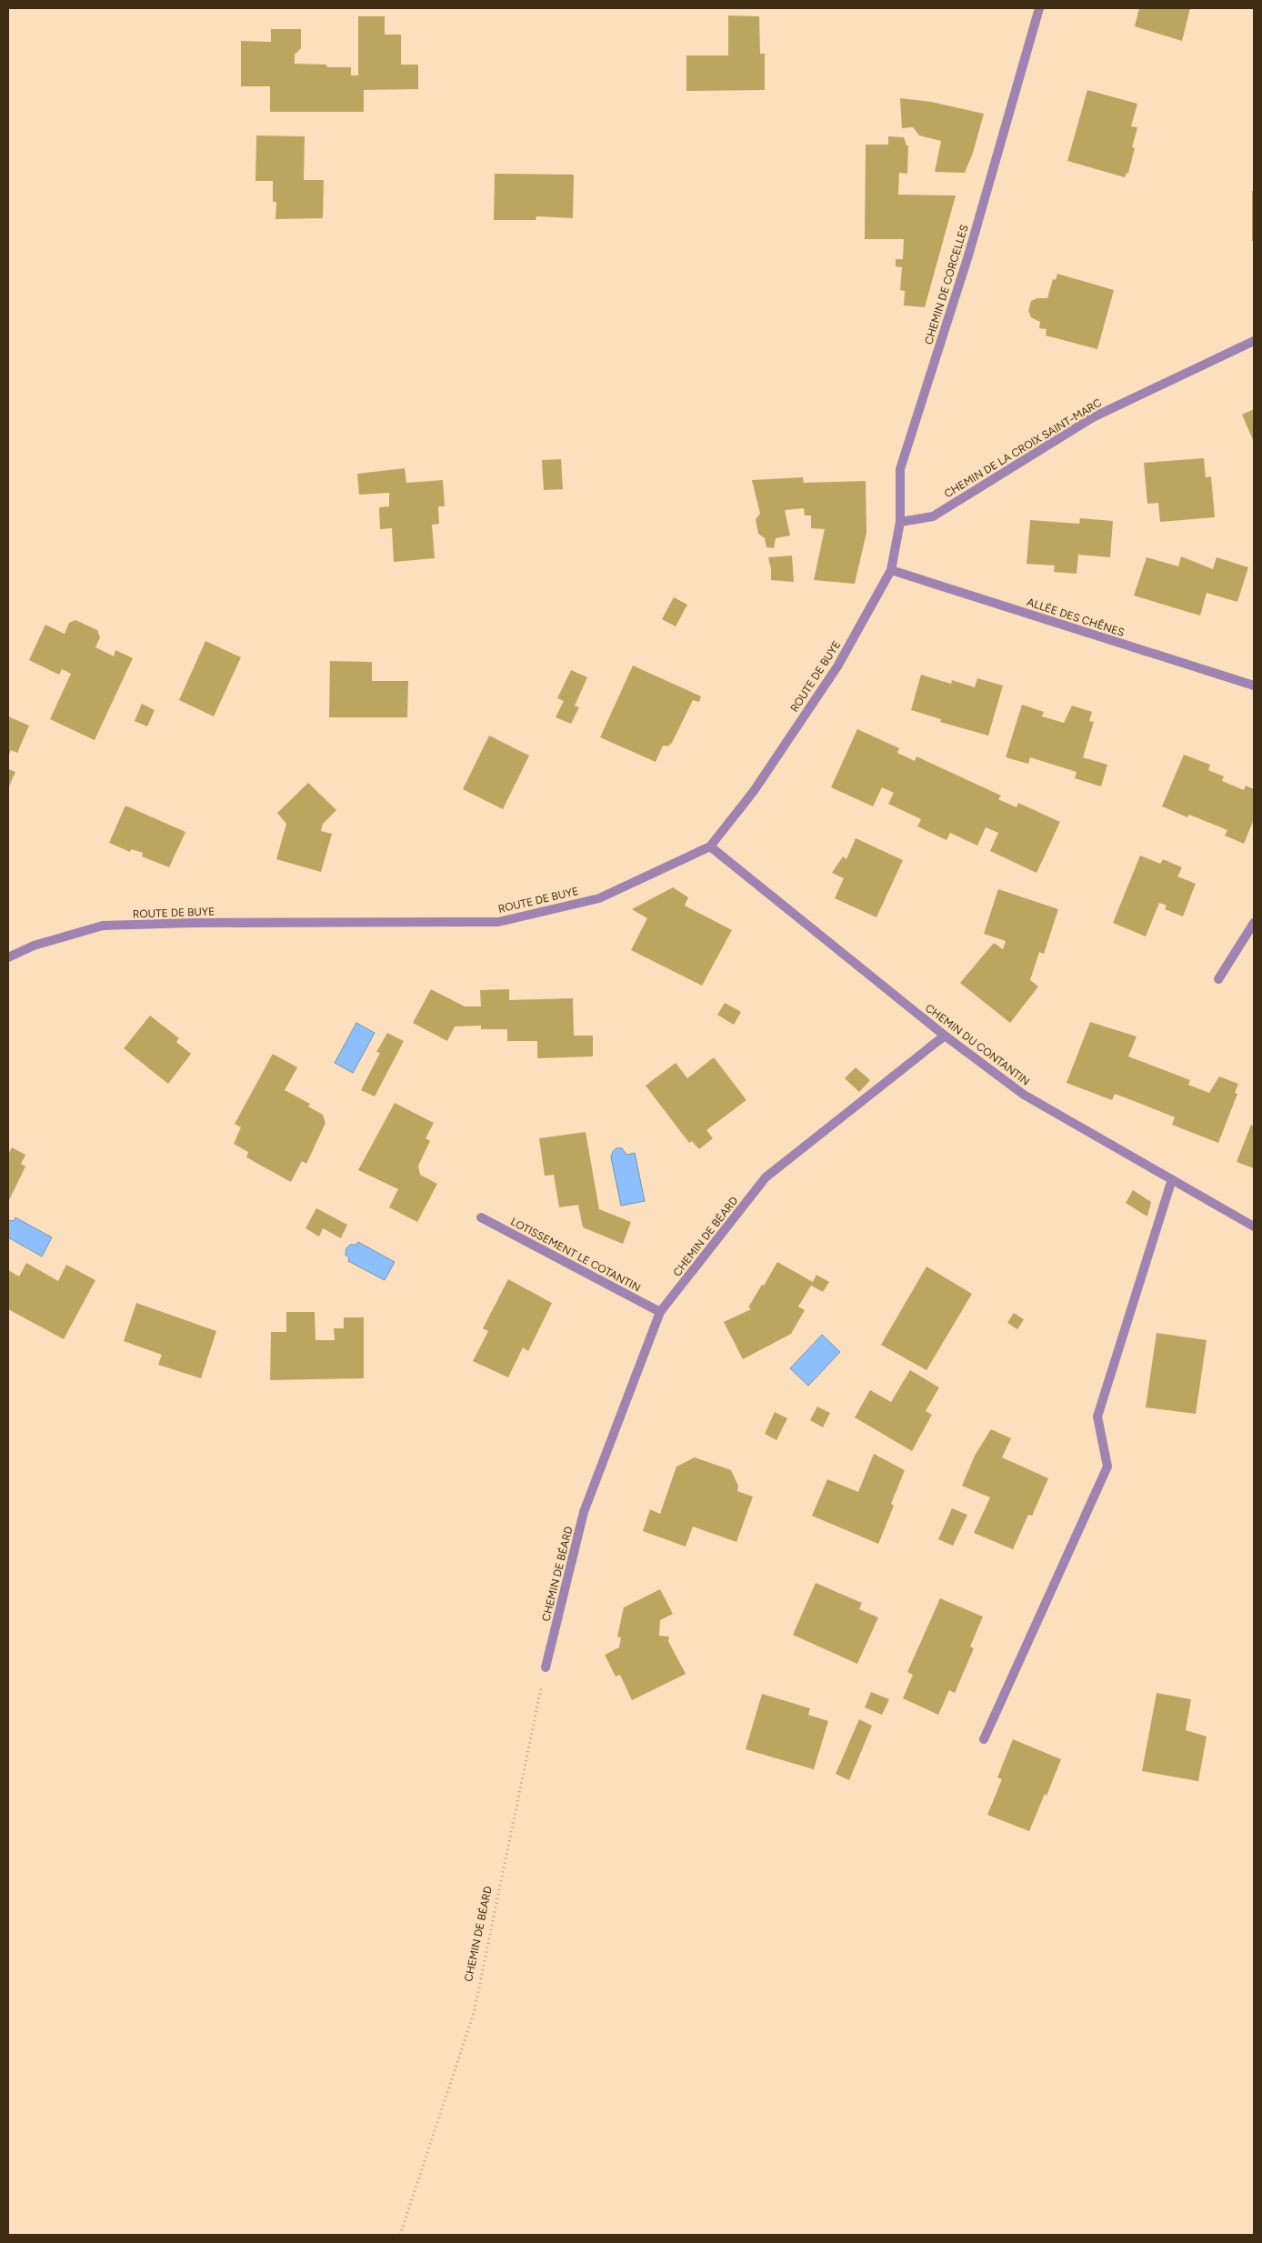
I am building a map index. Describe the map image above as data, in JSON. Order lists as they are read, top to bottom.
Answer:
{
  "streets": {
    "street": [
      "CHEMIN DE CORCELLES",
      "CHEMIN DE LA CROIX SAINT-MARC",
      "ALLÉE DES CHÊNES",
      "ROUTE DE BUYE",
      "CHEMIN DU CONTANTIN",
      "CHEMIN DE BÉARD",
      "LOTISSEMENT LE COTANTIN"
    ]
  },
  "crossings": [
    ["CHEMIN DE CORCELLES", "CHEMIN DE LA CROIX SAINT-MARC"],
    ["CHEMIN DE CORCELLES", "ALLÉE DES CHÊNES"],
    ["CHEMIN DE CORCELLES", "ROUTE DE BUYE"],
    ["ALLÉE DES CHÊNES", "ROUTE DE BUYE"],
    ["ROUTE DE BUYE", "CHEMIN DU CONTANTIN"],
    ["CHEMIN DU CONTANTIN", "CHEMIN DE BÉARD"],
    ["CHEMIN DE BÉARD", "LOTISSEMENT LE COTANTIN"]
  ]
}
